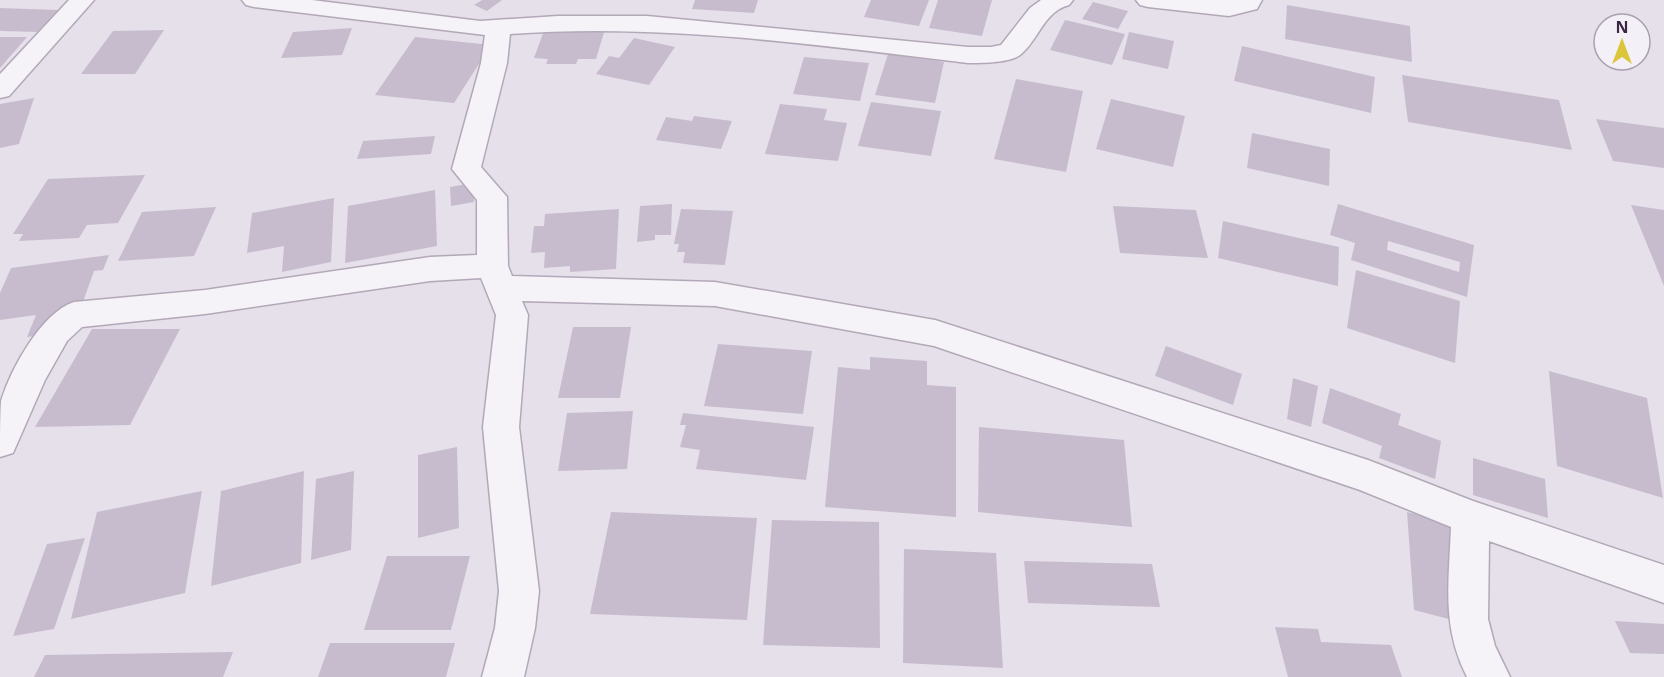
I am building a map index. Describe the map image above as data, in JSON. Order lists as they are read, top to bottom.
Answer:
{
  "north": "top"
}
